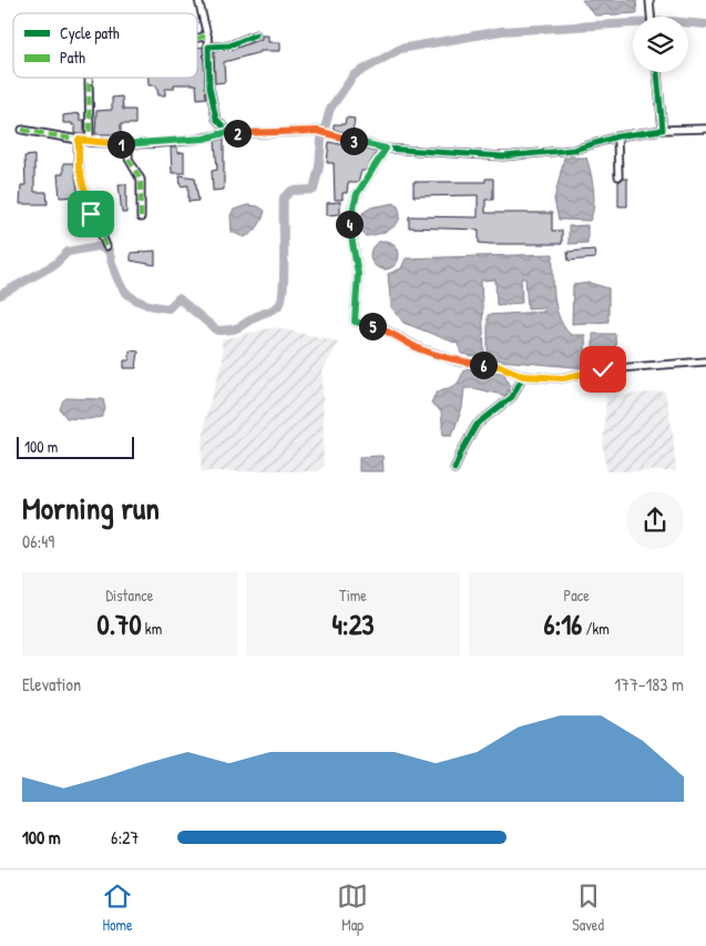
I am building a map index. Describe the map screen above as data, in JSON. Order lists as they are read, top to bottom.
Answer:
{
  "legend": ["Cycle path", "Path"],
  "scale_bar": "100 m",
  "page": {
    "pins": [
      "2",
      "3",
      "1",
      "4",
      "5",
      "6"
    ],
    "scale": "100 m",
    "heading": ["Morning run", "06:49"],
    "stats": [
      ["Distance", "0.70 km"],
      ["Time", "4:23"],
      ["Pace", "6:16 /km"]
    ],
    "chart": ["Elevation", "177–183 m"],
    "list": [
      {
        "name": "100 m",
        "note": "6:27"
      }
    ],
    "tabs": ["Home", "Map", "Saved"]
  }
}
